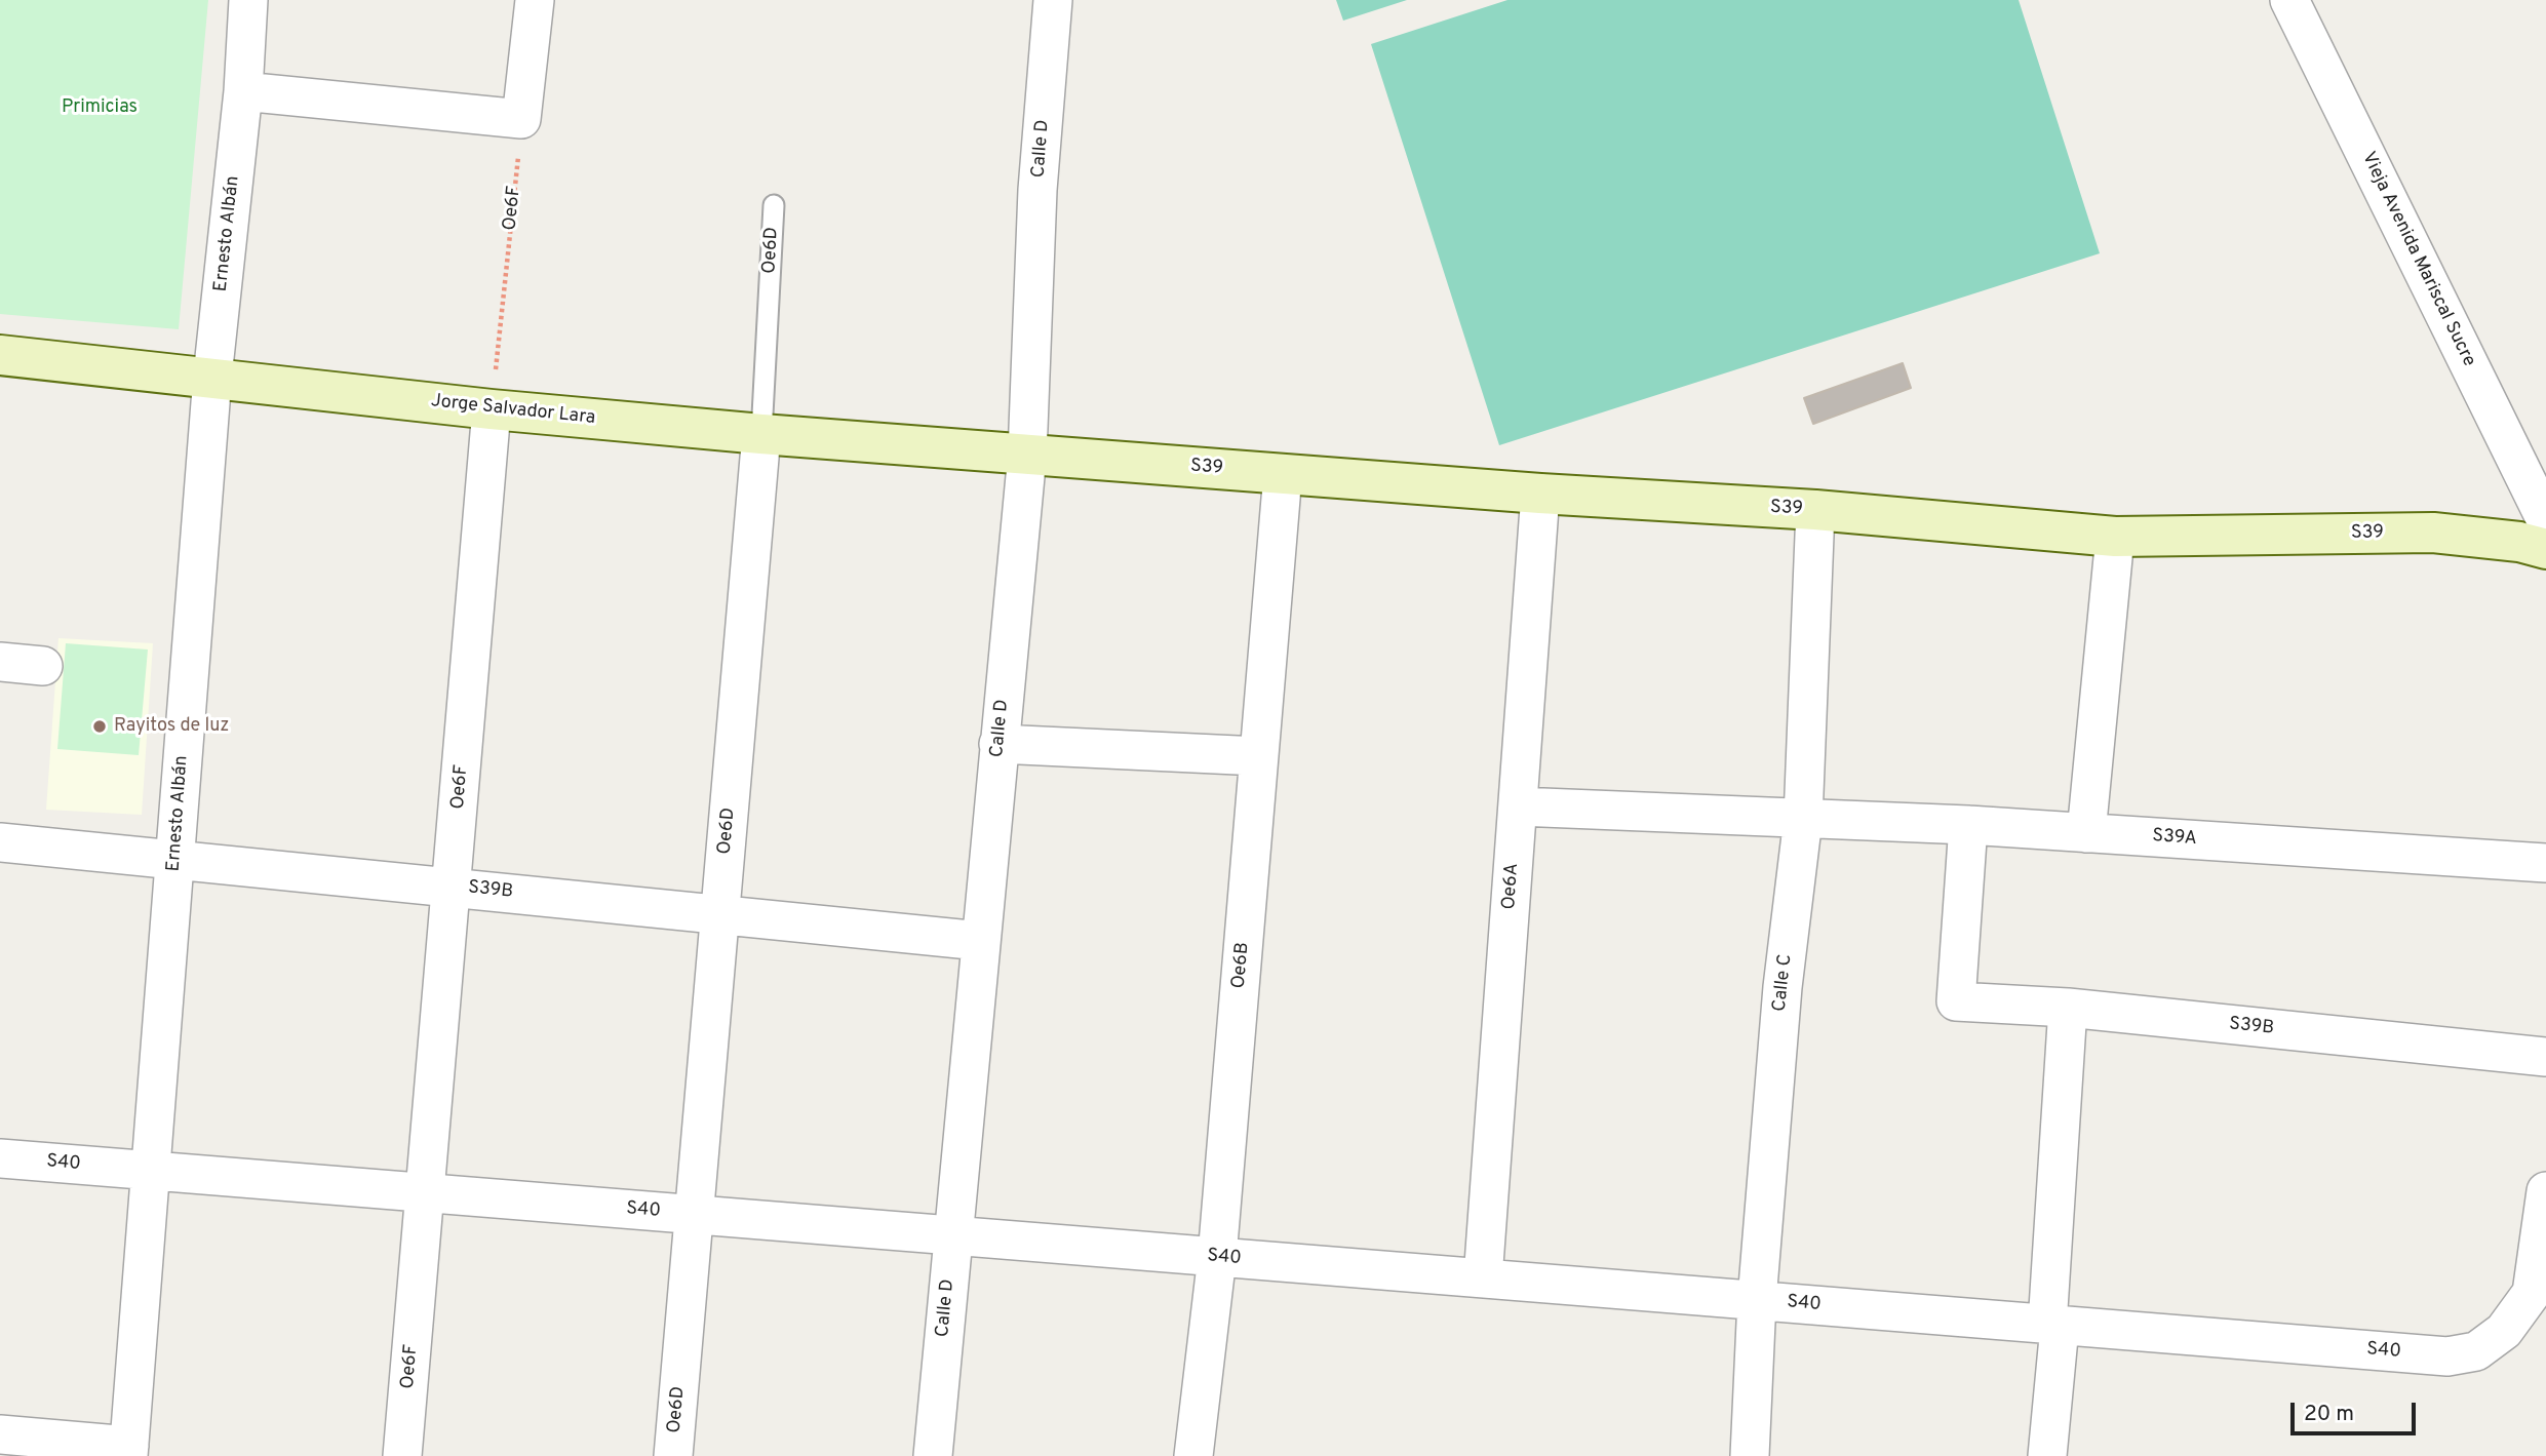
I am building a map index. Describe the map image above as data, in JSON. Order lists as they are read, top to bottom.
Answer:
{
  "streets": {
    "street": [
      "Calle D",
      "Oe6F",
      "Ernesto Albán",
      "Oe6D",
      "Vieja Avenida Mariscal Sucre",
      "Jorge Salvador Lara",
      "S39",
      "S39A",
      "Oe6A",
      "S39B",
      "Oe6B",
      "Calle C",
      "S40"
    ]
  },
  "crossings": [
    ["Calle D", "Jorge Salvador Lara"],
    ["Calle D", "S39"],
    ["Calle D", "S39B"],
    ["Calle D", "S40"],
    ["Oe6F", "Jorge Salvador Lara"],
    ["Oe6F", "S39B"],
    ["Oe6F", "S40"],
    ["Ernesto Albán", "Jorge Salvador Lara"],
    ["Ernesto Albán", "S39B"],
    ["Ernesto Albán", "S40"],
    ["Oe6D", "Jorge Salvador Lara"],
    ["Oe6D", "S39B"],
    ["Oe6D", "S40"],
    ["Jorge Salvador Lara", "S39"],
    ["S39", "Oe6A"],
    ["S39", "Oe6B"],
    ["S39", "Calle C"],
    ["S39A", "Oe6A"],
    ["S39A", "S39B"],
    ["S39A", "Calle C"],
    ["Oe6A", "S40"],
    ["Oe6B", "S40"],
    ["Calle C", "S40"]
  ],
  "parks": ["Primicias"],
  "places": ["Rayitos de luz"],
  "scale_bar": "20 m"
}
